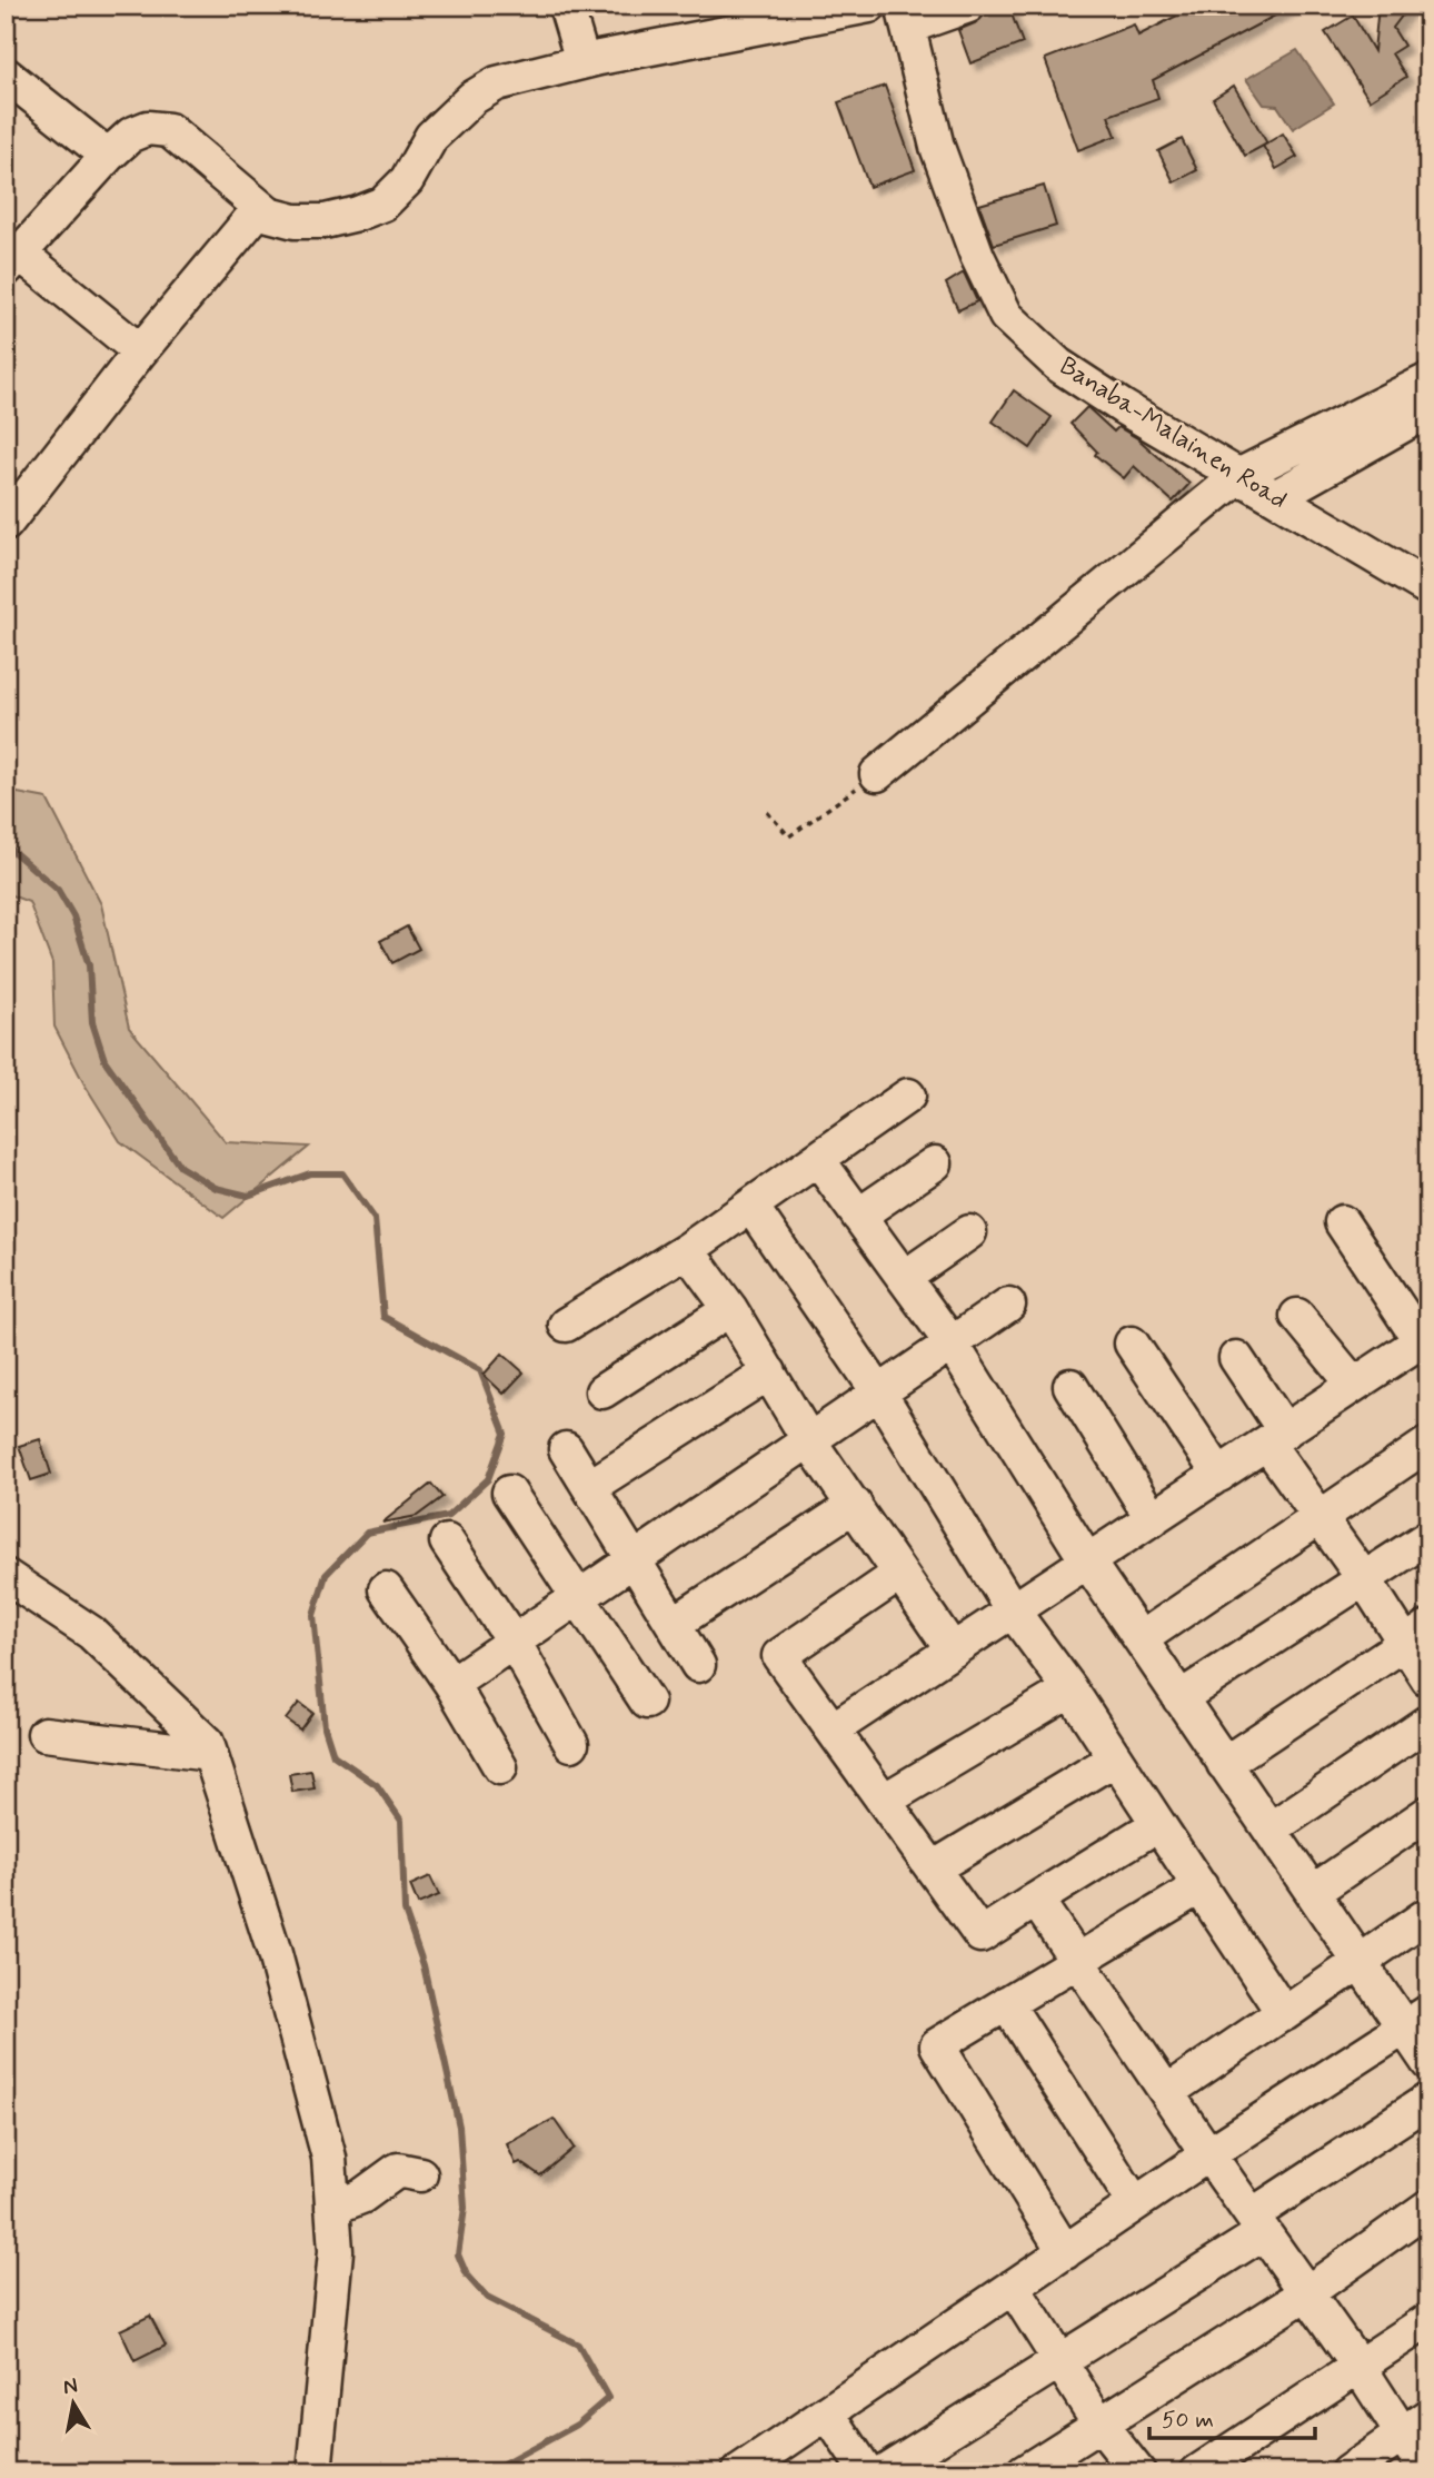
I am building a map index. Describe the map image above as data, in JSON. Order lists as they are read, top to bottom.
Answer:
{
  "streets": {
    "street": ["Banaba-Malainen Road"]
  },
  "scale_bar": "50 m",
  "north": "top"
}
